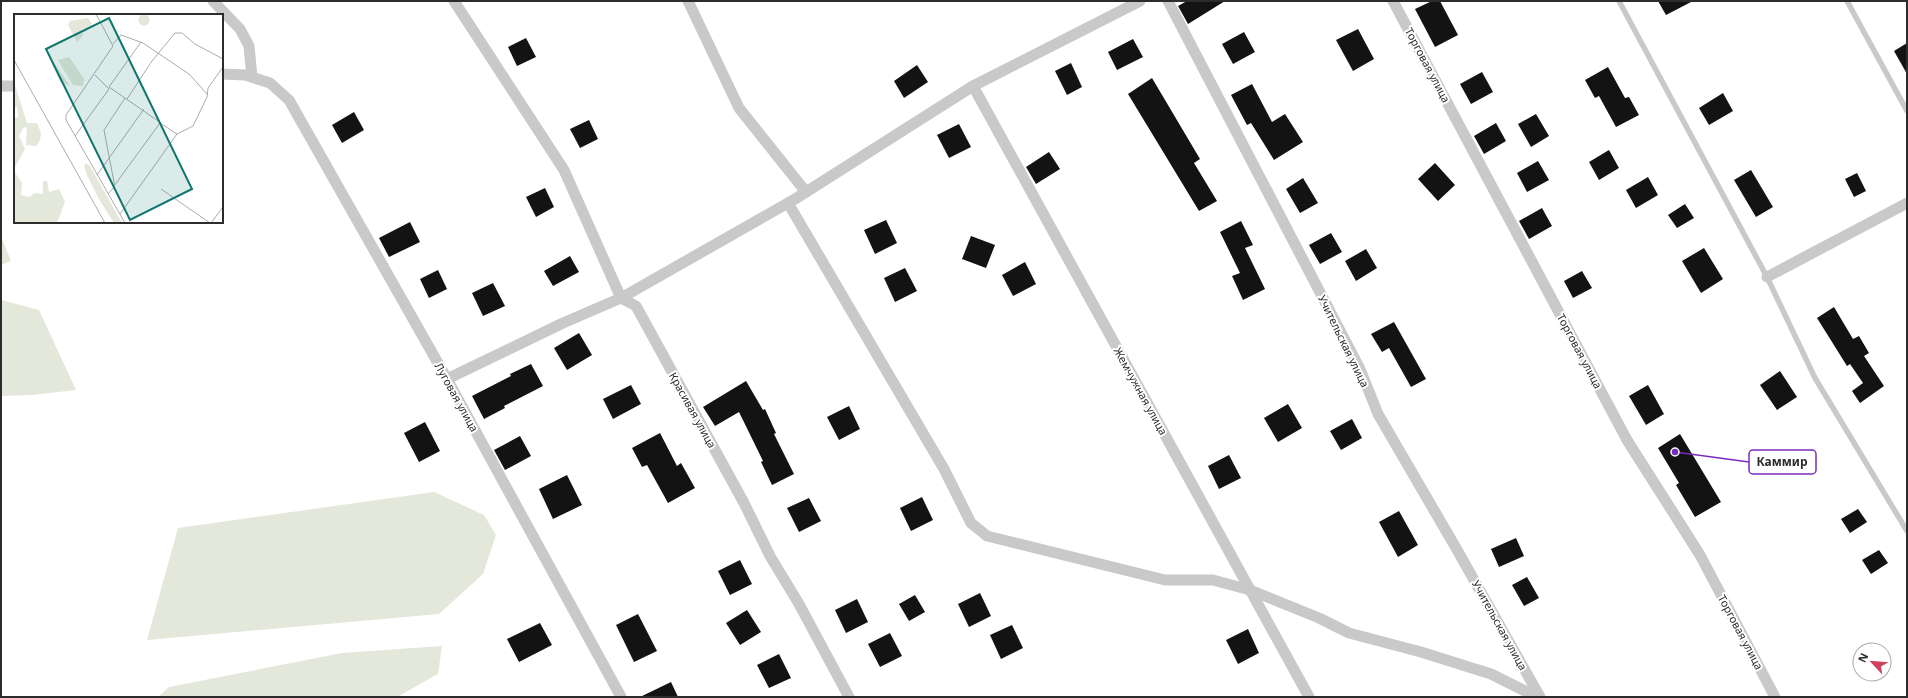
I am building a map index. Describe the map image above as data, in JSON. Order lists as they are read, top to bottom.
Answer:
{
  "streets": {
    "street": [
      "Торговая улица",
      "Учительская улица",
      "Жемчужная улица",
      "Луговая улица",
      "Красивая улица"
    ]
  },
  "places": ["Каммир"],
  "north": "top left"
}
